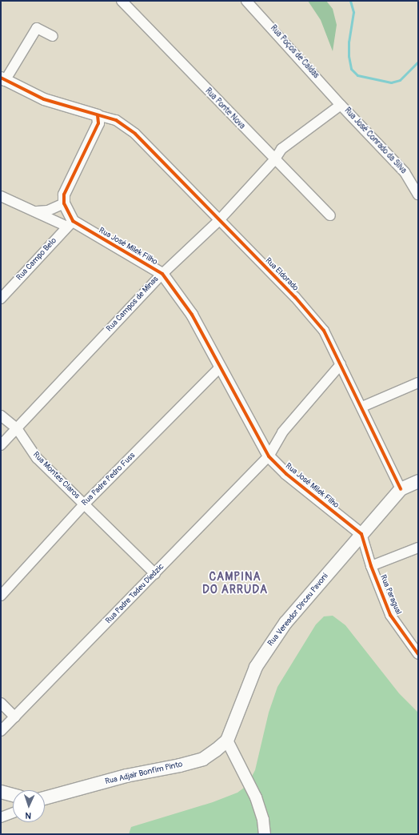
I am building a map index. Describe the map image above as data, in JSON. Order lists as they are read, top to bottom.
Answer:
{
  "streets": {
    "main road": ["Rua Vereador Dirceu Pavoni", "Rua Adjair Bonfim Pinto"],
    "street": [
      "Rua Poços de Caldas",
      "Rua Ponte Nova",
      "Rua José Conrado da Silva",
      "Rua José Milek Filho",
      "Rua Campo Belo",
      "Rua Eldorado",
      "Rua Campos de Minas",
      "Rua Montes Claros",
      "Rua Padre Pedro Fuss",
      "Rua Padre Tadeu Diedzic",
      "Rua Paragual"
    ]
  },
  "crossings": [
    ["Rua Poços de Caldas", "Rua José Conrado da Silva"],
    ["Rua Poços de Caldas", "Rua Campos de Minas"],
    ["Rua Ponte Nova", "Rua Campos de Minas"],
    ["Rua José Conrado da Silva", "Rua Campos de Minas"],
    ["Rua José Milek Filho", "Rua Campo Belo"],
    ["Rua José Milek Filho", "Rua Campos de Minas"],
    ["Rua José Milek Filho", "Rua Padre Pedro Fuss"],
    ["Rua José Milek Filho", "Rua Padre Tadeu Diedzic"],
    ["Rua José Milek Filho", "Rua Paragual"],
    ["Rua José Milek Filho", "Rua Vereador Dirceu Pavoni"],
    ["Rua Eldorado", "Rua Campos de Minas"],
    ["Rua Eldorado", "Rua Padre Tadeu Diedzic"],
    ["Rua Campos de Minas", "Rua Montes Claros"],
    ["Rua Montes Claros", "Rua Padre Pedro Fuss"],
    ["Rua Montes Claros", "Rua Padre Tadeu Diedzic"],
    ["Rua Paragual", "Rua Vereador Dirceu Pavoni"],
    ["Rua Vereador Dirceu Pavoni", "Rua Adjair Bonfim Pinto"]
  ],
  "districts": ["CAMPINA DO ARRUDA"],
  "north": "bottom"
}
